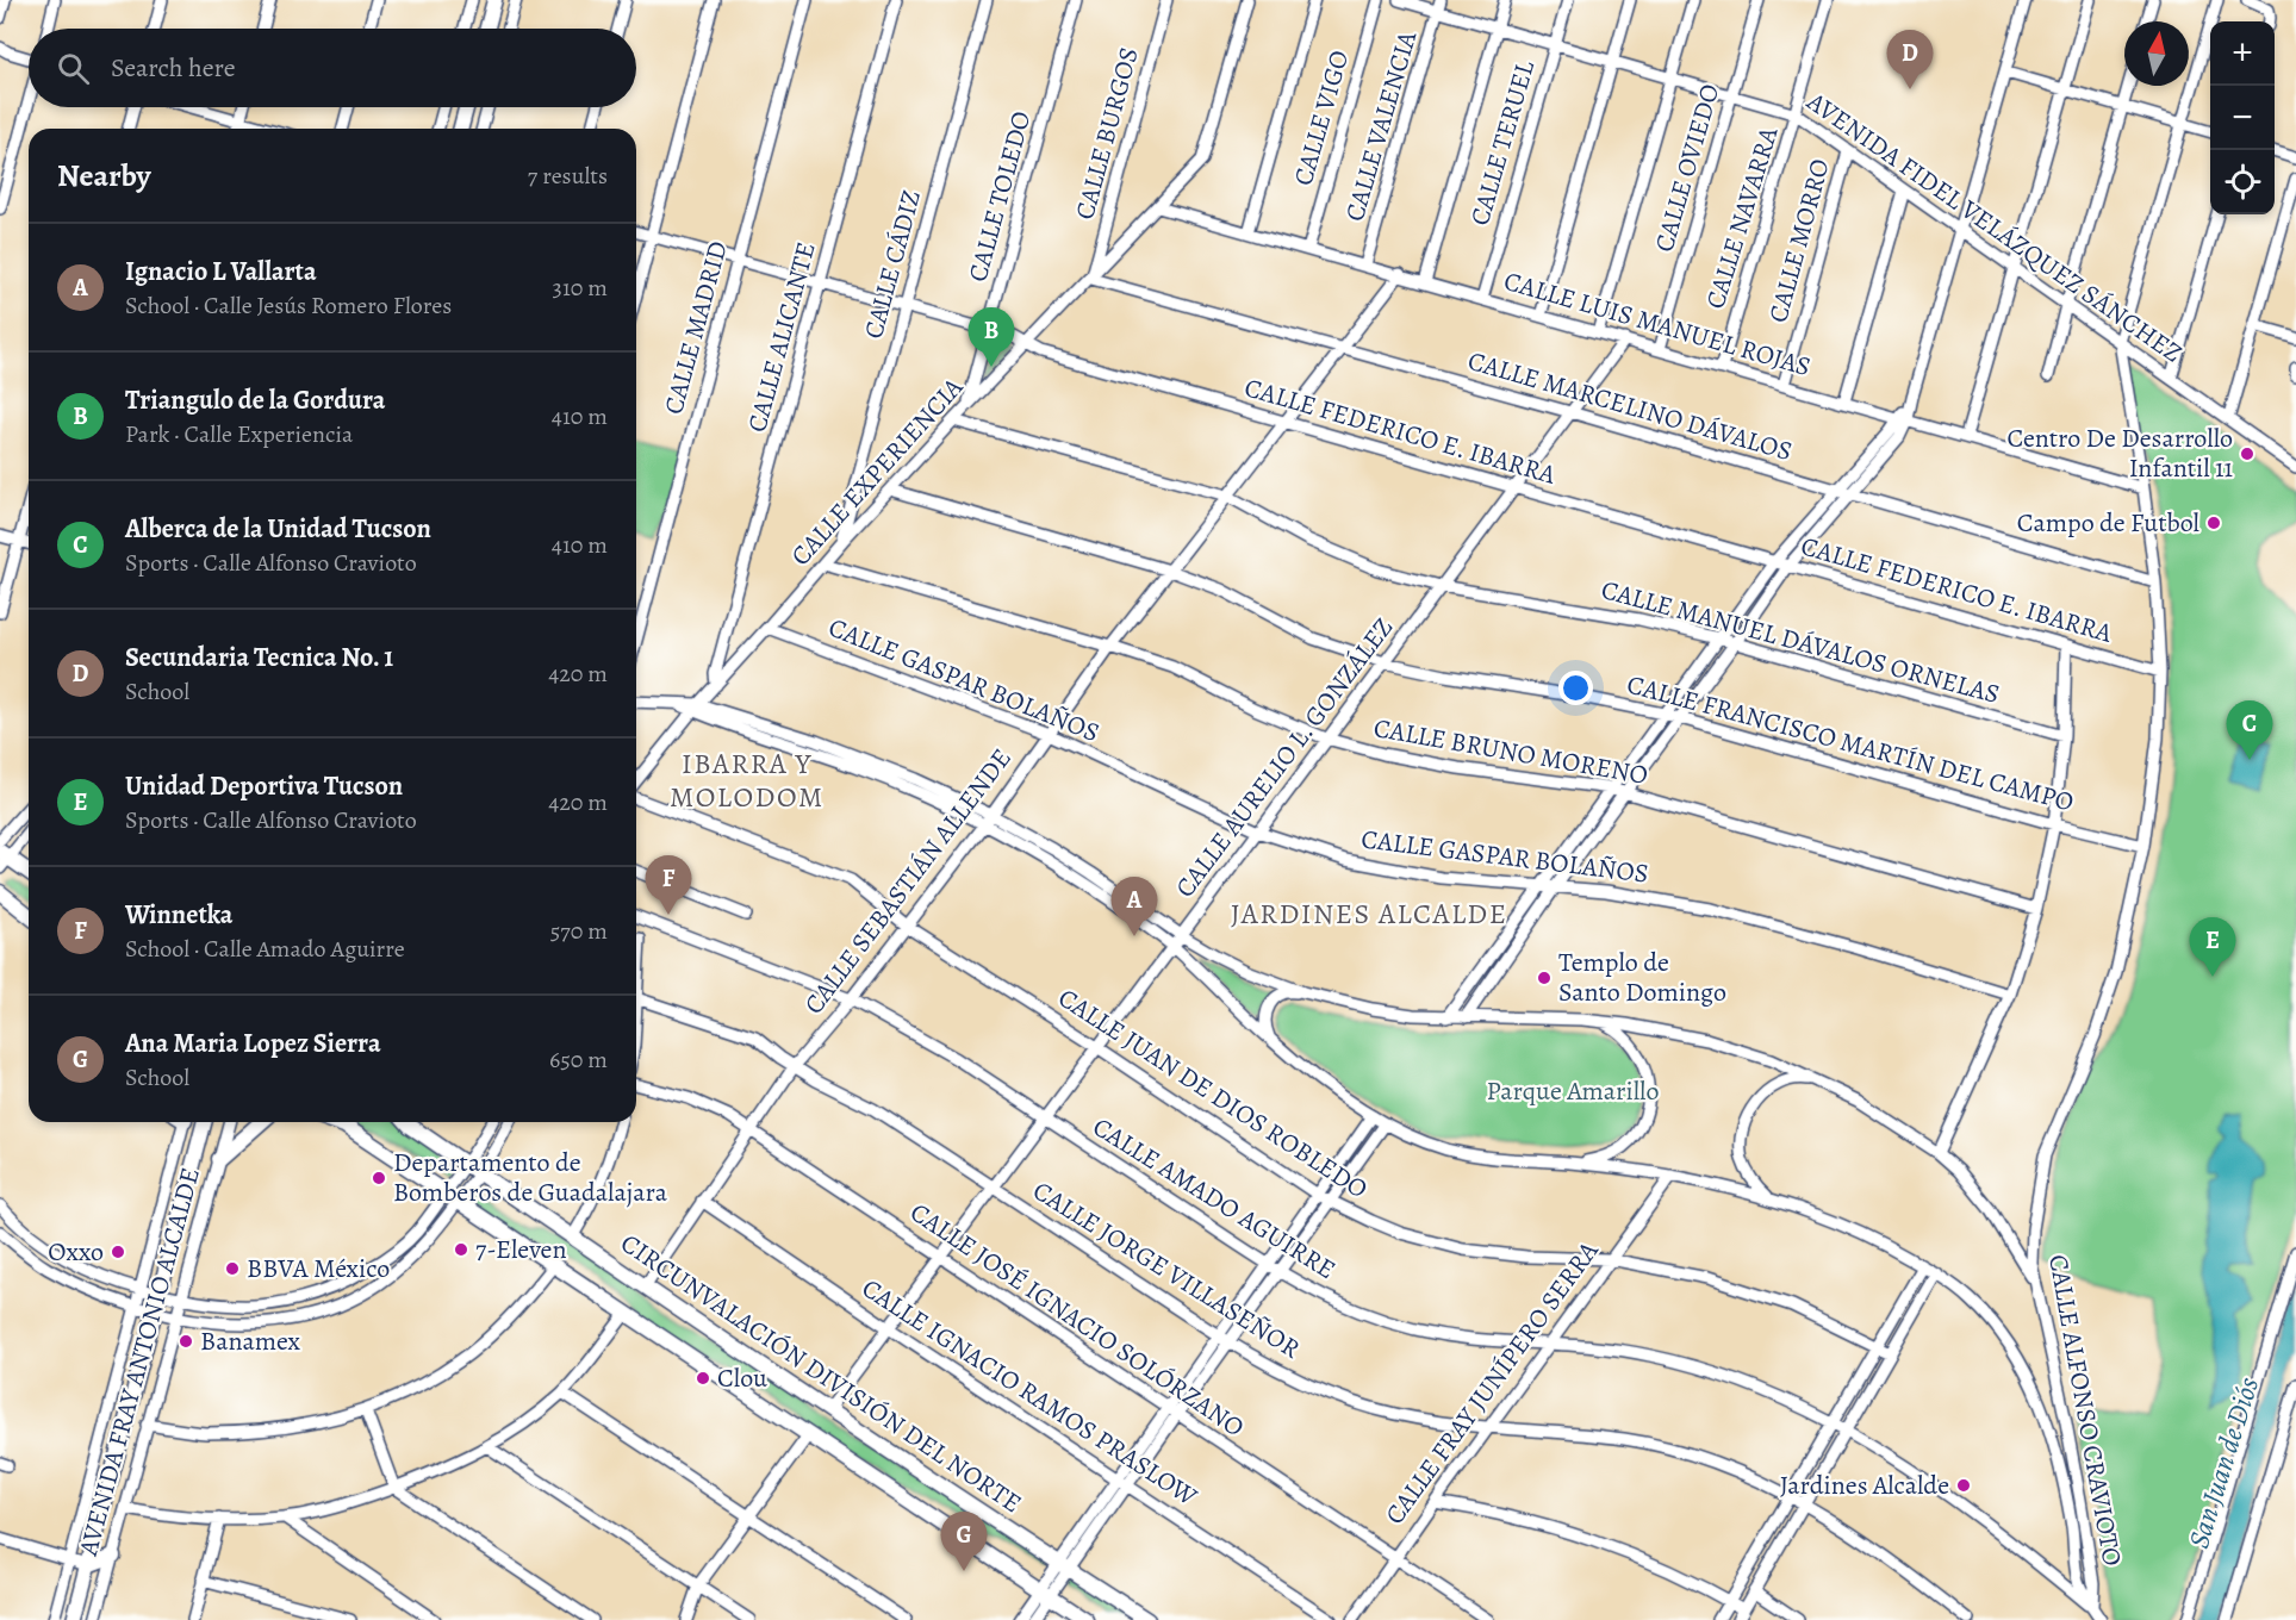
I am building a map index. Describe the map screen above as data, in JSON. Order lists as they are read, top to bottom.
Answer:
{
  "streets": {
    "main road": ["AVENIDA FRAY ANTONIO ALCALDE", "CIRCUNVALACIÓN DIVISIÓN DEL NORTE"],
    "street": [
      "CALLE VIGO",
      "CALLE VALENCIA",
      "CALLE BURGOS",
      "CALLE TERUEL",
      "CALLE OVIEDO",
      "CALLE TOLEDO",
      "CALLE NAVARRA",
      "AVENIDA FIDEL VELÁZQUEZ SÁNCHEZ",
      "CALLE MORRO",
      "CALLE CÁDIZ",
      "CALLE LUIS MANUEL ROJAS",
      "CALLE MADRID",
      "CALLE ALICANTE",
      "CALLE MARCELINO DÁVALOS",
      "CALLE FEDERICO E. IBARRA",
      "CALLE EXPERIENCIA",
      "CALLE MANUEL DÁVALOS ORNELAS",
      "CALLE GASPAR BOLAÑOS",
      "CALLE FRANCISCO MARTÍN DEL CAMPO",
      "CALLE BRUNO MORENO",
      "CALLE AURELIO L. GONZÁLEZ",
      "CALLE SEBASTIÁN ALLENDE",
      "CALLE JUAN DE DIOS ROBLEDO",
      "CALLE AMADO AGUIRRE",
      "CALLE JORGE VILLASEÑOR",
      "CALLE JOSÉ IGNACIO SOLÓRZANO",
      "CALLE FRAY JUNÍPERO SERRA",
      "CALLE IGNACIO RAMOS PRASLOW",
      "CALLE ALFONSO CRAVIOTO"
    ]
  },
  "crossings": [
    ["CALLE VIGO", "CALLE LUIS MANUEL ROJAS"],
    ["CALLE VALENCIA", "AVENIDA FIDEL VELÁZQUEZ SÁNCHEZ"],
    ["CALLE VALENCIA", "CALLE LUIS MANUEL ROJAS"],
    ["CALLE BURGOS", "CALLE MARCELINO DÁVALOS"],
    ["CALLE BURGOS", "CALLE EXPERIENCIA"],
    ["CALLE TERUEL", "AVENIDA FIDEL VELÁZQUEZ SÁNCHEZ"],
    ["CALLE TERUEL", "CALLE LUIS MANUEL ROJAS"],
    ["CALLE OVIEDO", "AVENIDA FIDEL VELÁZQUEZ SÁNCHEZ"],
    ["CALLE OVIEDO", "CALLE LUIS MANUEL ROJAS"],
    ["CALLE TOLEDO", "CALLE FEDERICO E. IBARRA"],
    ["CALLE TOLEDO", "CALLE EXPERIENCIA"],
    ["CALLE NAVARRA", "AVENIDA FIDEL VELÁZQUEZ SÁNCHEZ"],
    ["CALLE NAVARRA", "CALLE LUIS MANUEL ROJAS"],
    ["AVENIDA FIDEL VELÁZQUEZ SÁNCHEZ", "CALLE MORRO"],
    ["AVENIDA FIDEL VELÁZQUEZ SÁNCHEZ", "CALLE ALFONSO CRAVIOTO"],
    ["CALLE MORRO", "CALLE LUIS MANUEL ROJAS"],
    ["CALLE CÁDIZ", "CALLE FEDERICO E. IBARRA"],
    ["CALLE CÁDIZ", "CALLE EXPERIENCIA"],
    ["CALLE LUIS MANUEL ROJAS", "CALLE EXPERIENCIA"],
    ["CALLE LUIS MANUEL ROJAS", "CALLE AURELIO L. GONZÁLEZ"],
    ["CALLE LUIS MANUEL ROJAS", "CALLE SEBASTIÁN ALLENDE"],
    ["CALLE LUIS MANUEL ROJAS", "CALLE ALFONSO CRAVIOTO"],
    ["CALLE MADRID", "CALLE FEDERICO E. IBARRA"],
    ["CALLE ALICANTE", "CALLE FEDERICO E. IBARRA"],
    ["CALLE ALICANTE", "CALLE EXPERIENCIA"],
    ["CALLE MARCELINO DÁVALOS", "CALLE EXPERIENCIA"],
    ["CALLE MARCELINO DÁVALOS", "CALLE AURELIO L. GONZÁLEZ"],
    ["CALLE MARCELINO DÁVALOS", "CALLE SEBASTIÁN ALLENDE"],
    ["CALLE MARCELINO DÁVALOS", "CALLE ALFONSO CRAVIOTO"],
    ["CALLE FEDERICO E. IBARRA", "CALLE EXPERIENCIA"],
    ["CALLE FEDERICO E. IBARRA", "CALLE AURELIO L. GONZÁLEZ"],
    ["CALLE FEDERICO E. IBARRA", "CALLE SEBASTIÁN ALLENDE"],
    ["CALLE FEDERICO E. IBARRA", "CALLE ALFONSO CRAVIOTO"],
    ["CALLE EXPERIENCIA", "CALLE MANUEL DÁVALOS ORNELAS"],
    ["CALLE EXPERIENCIA", "CALLE GASPAR BOLAÑOS"],
    ["CALLE EXPERIENCIA", "CALLE FRANCISCO MARTÍN DEL CAMPO"],
    ["CALLE EXPERIENCIA", "CALLE BRUNO MORENO"],
    ["CALLE MANUEL DÁVALOS ORNELAS", "CALLE AURELIO L. GONZÁLEZ"],
    ["CALLE MANUEL DÁVALOS ORNELAS", "CALLE SEBASTIÁN ALLENDE"],
    ["CALLE GASPAR BOLAÑOS", "CALLE AURELIO L. GONZÁLEZ"],
    ["CALLE GASPAR BOLAÑOS", "CALLE SEBASTIÁN ALLENDE"],
    ["CALLE FRANCISCO MARTÍN DEL CAMPO", "CALLE AURELIO L. GONZÁLEZ"],
    ["CALLE FRANCISCO MARTÍN DEL CAMPO", "CALLE SEBASTIÁN ALLENDE"],
    ["CALLE FRANCISCO MARTÍN DEL CAMPO", "CALLE ALFONSO CRAVIOTO"],
    ["CALLE BRUNO MORENO", "CALLE AURELIO L. GONZÁLEZ"],
    ["CALLE BRUNO MORENO", "CALLE SEBASTIÁN ALLENDE"],
    ["CALLE AURELIO L. GONZÁLEZ", "CALLE JUAN DE DIOS ROBLEDO"],
    ["CALLE AURELIO L. GONZÁLEZ", "CALLE AMADO AGUIRRE"],
    ["CALLE AURELIO L. GONZÁLEZ", "CALLE JORGE VILLASEÑOR"],
    ["CALLE AURELIO L. GONZÁLEZ", "CALLE JOSÉ IGNACIO SOLÓRZANO"],
    ["CALLE AURELIO L. GONZÁLEZ", "CIRCUNVALACIÓN DIVISIÓN DEL NORTE"],
    ["CALLE AURELIO L. GONZÁLEZ", "CALLE IGNACIO RAMOS PRASLOW"],
    ["CALLE SEBASTIÁN ALLENDE", "CALLE JUAN DE DIOS ROBLEDO"],
    ["CALLE SEBASTIÁN ALLENDE", "CALLE AMADO AGUIRRE"],
    ["CALLE SEBASTIÁN ALLENDE", "CALLE JORGE VILLASEÑOR"],
    ["CALLE SEBASTIÁN ALLENDE", "CALLE JOSÉ IGNACIO SOLÓRZANO"],
    ["CALLE SEBASTIÁN ALLENDE", "CIRCUNVALACIÓN DIVISIÓN DEL NORTE"],
    ["CALLE SEBASTIÁN ALLENDE", "CALLE IGNACIO RAMOS PRASLOW"],
    ["CALLE JUAN DE DIOS ROBLEDO", "CALLE FRAY JUNÍPERO SERRA"],
    ["CALLE AMADO AGUIRRE", "CALLE FRAY JUNÍPERO SERRA"],
    ["CALLE AMADO AGUIRRE", "CALLE ALFONSO CRAVIOTO"],
    ["CALLE JORGE VILLASEÑOR", "CALLE FRAY JUNÍPERO SERRA"],
    ["CALLE JOSÉ IGNACIO SOLÓRZANO", "CALLE FRAY JUNÍPERO SERRA"]
  ],
  "districts": ["IBARRA Y MOLODOM", "JARDINES ALCALDE"],
  "water": ["San Juan de Diós"],
  "parks": ["Parque Amarillo"],
  "places": [
    "Centro De Desarrollo Infantil 11",
    "Campo de Futbol",
    "Templo de Santo Domingo",
    "Departamento de Bomberos de Guadalajara",
    "7-Eleven",
    "Oxxo",
    "BBVA México",
    "Banamex",
    "Clou",
    "Jardines Alcalde"
  ],
  "north": "top",
  "page": {
    "map_buttons": ["+", "−"],
    "search": "Search here",
    "pins": [
      "D",
      "B",
      "C",
      "F",
      "A",
      "E",
      "G"
    ],
    "heading": ["Nearby", "7 results"],
    "list": [
      {
        "mark": "A",
        "name": "Ignacio L Vallarta",
        "note": "School · Calle Jesús Romero Flores",
        "value": "310 m"
      },
      {
        "mark": "B",
        "name": "Triangulo de la Gordura",
        "note": "Park · Calle Experiencia",
        "value": "410 m"
      },
      {
        "mark": "C",
        "name": "Alberca de la Unidad Tucson",
        "note": "Sports · Calle Alfonso Cravioto",
        "value": "410 m"
      },
      {
        "mark": "D",
        "name": "Secundaria Tecnica No. 1",
        "note": "School",
        "value": "420 m"
      },
      {
        "mark": "E",
        "name": "Unidad Deportiva Tucson",
        "note": "Sports · Calle Alfonso Cravioto",
        "value": "420 m"
      },
      {
        "mark": "F",
        "name": "Winnetka",
        "note": "School · Calle Amado Aguirre",
        "value": "570 m"
      },
      {
        "mark": "G",
        "name": "Ana Maria Lopez Sierra",
        "note": "School",
        "value": "650 m"
      }
    ]
  }
}
